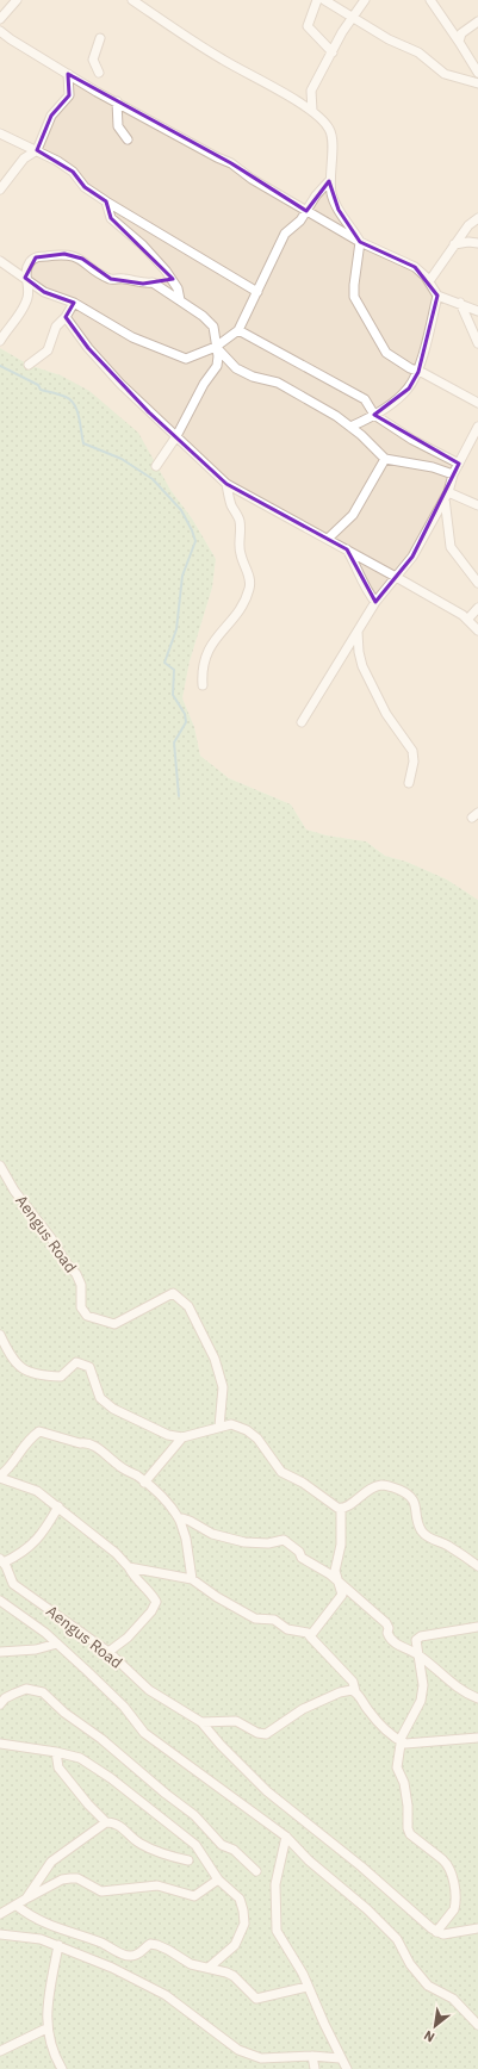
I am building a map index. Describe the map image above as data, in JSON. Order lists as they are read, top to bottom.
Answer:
{
  "streets": {
    "street": ["Aengus Road"]
  },
  "north": "bottom left"
}
